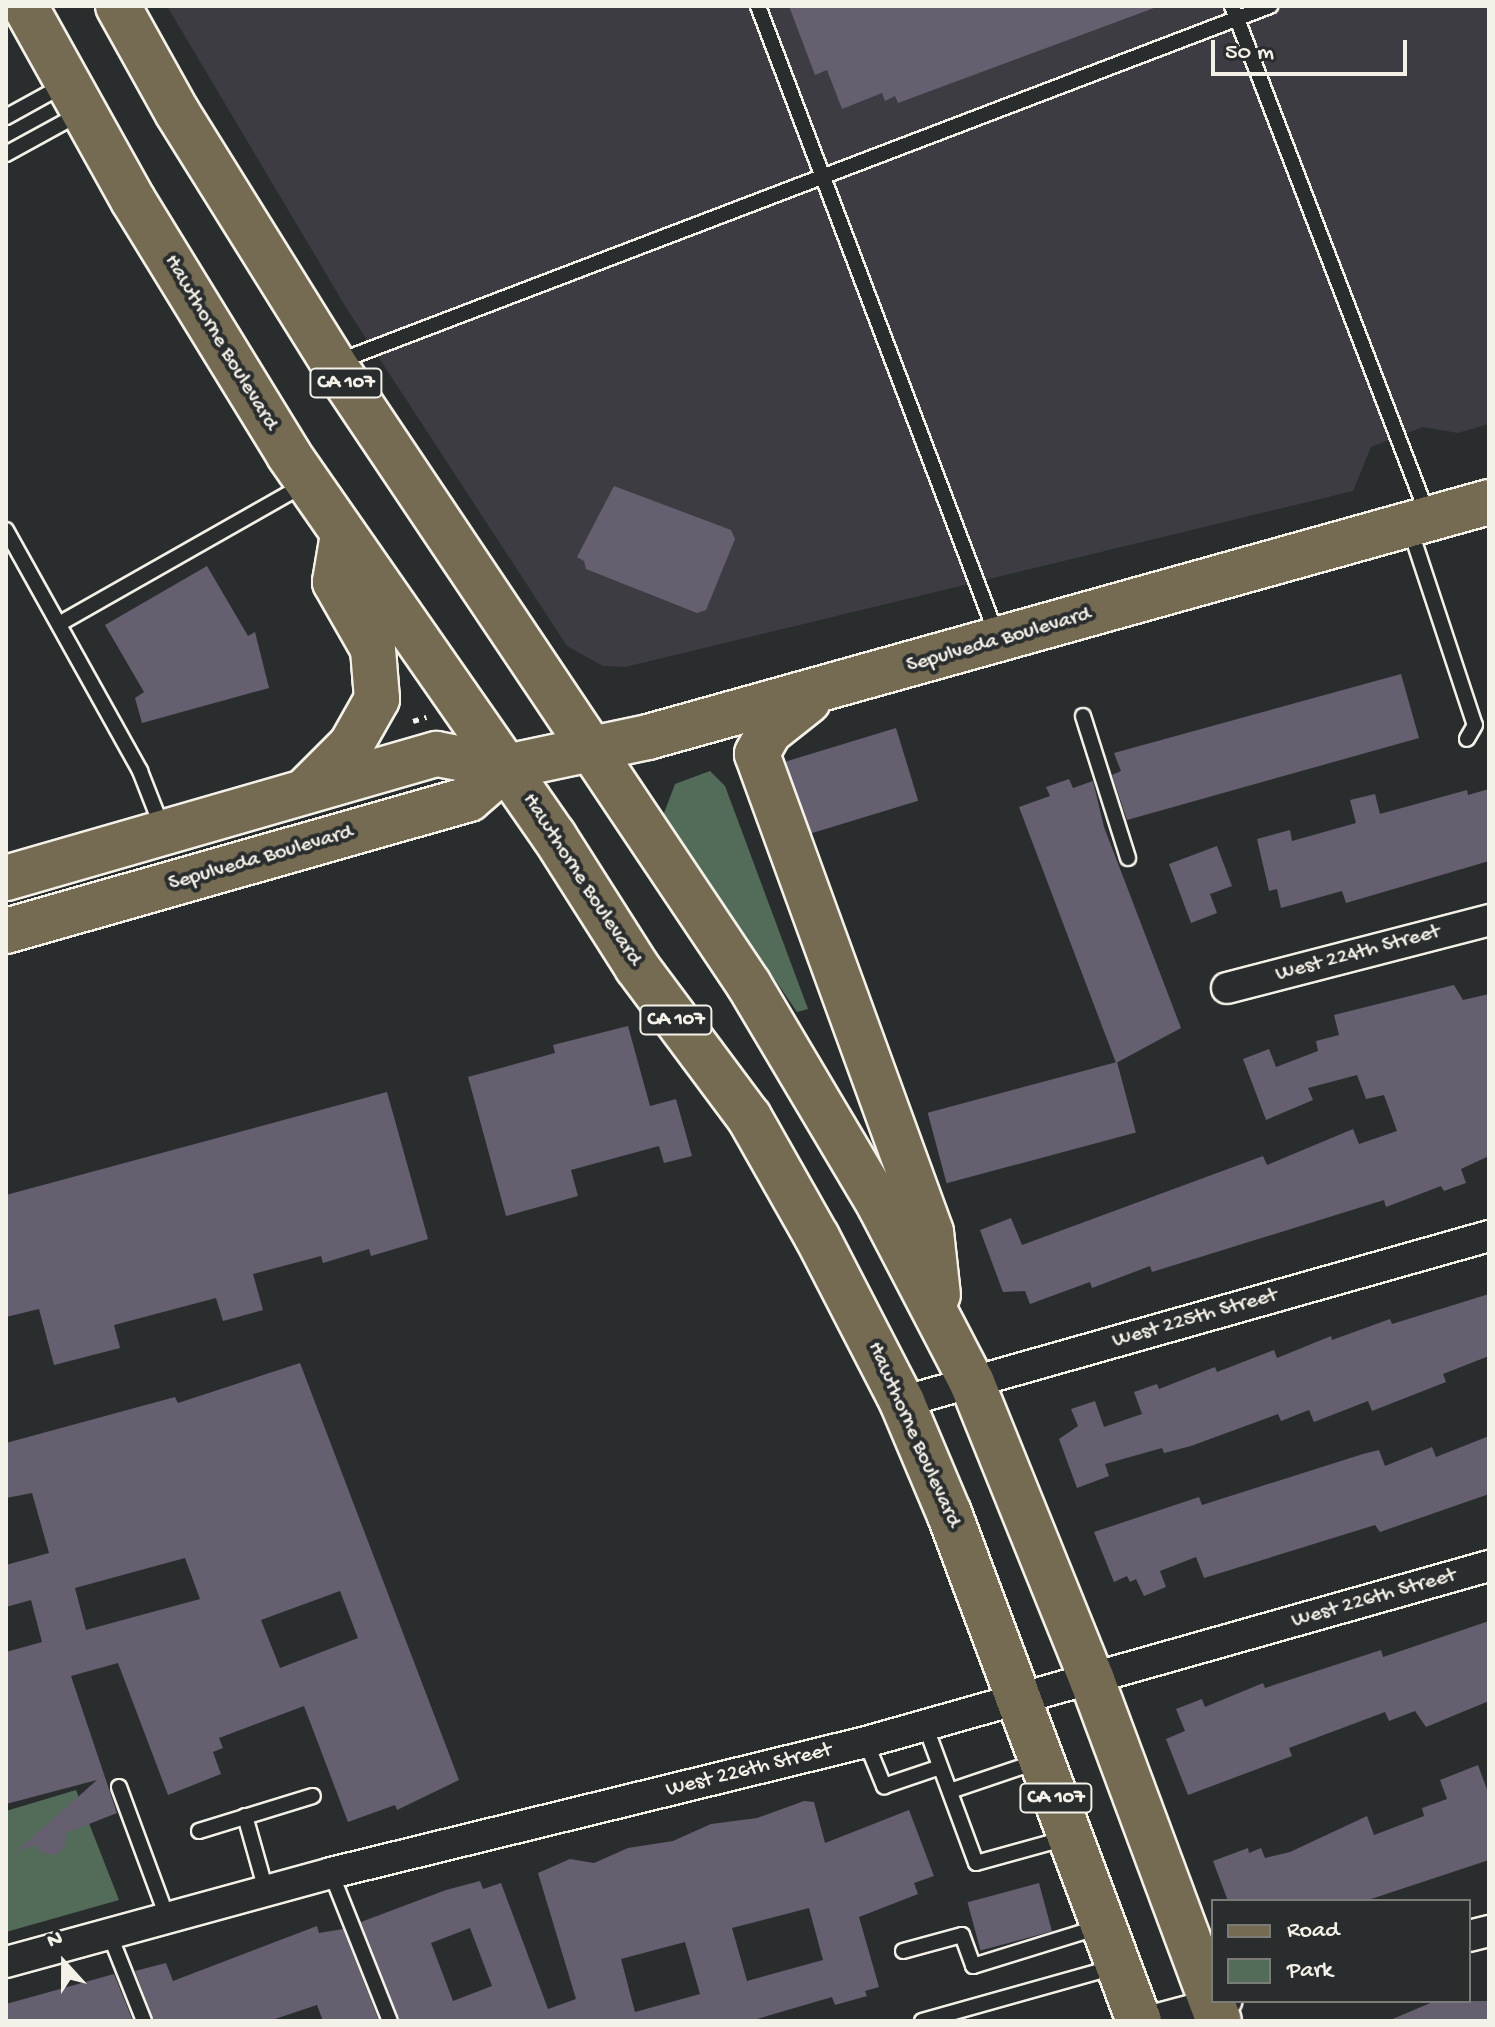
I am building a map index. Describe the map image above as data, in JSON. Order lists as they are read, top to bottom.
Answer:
{
  "streets": {
    "main road": ["Hawthorne Boulevard", "CA 107", "Sepulveda Boulevard"],
    "street": ["West 224th Street", "West 225th Street", "West 226th Street"]
  },
  "crossings": [
    ["Hawthorne Boulevard", "Sepulveda Boulevard"],
    ["Hawthorne Boulevard", "West 225th Street"],
    ["Hawthorne Boulevard", "West 226th Street"],
    ["CA 107", "Sepulveda Boulevard"],
    ["CA 107", "West 225th Street"],
    ["CA 107", "West 226th Street"]
  ],
  "legend": ["Road", "Park"],
  "scale_bar": "50 m",
  "north": "top"
}
